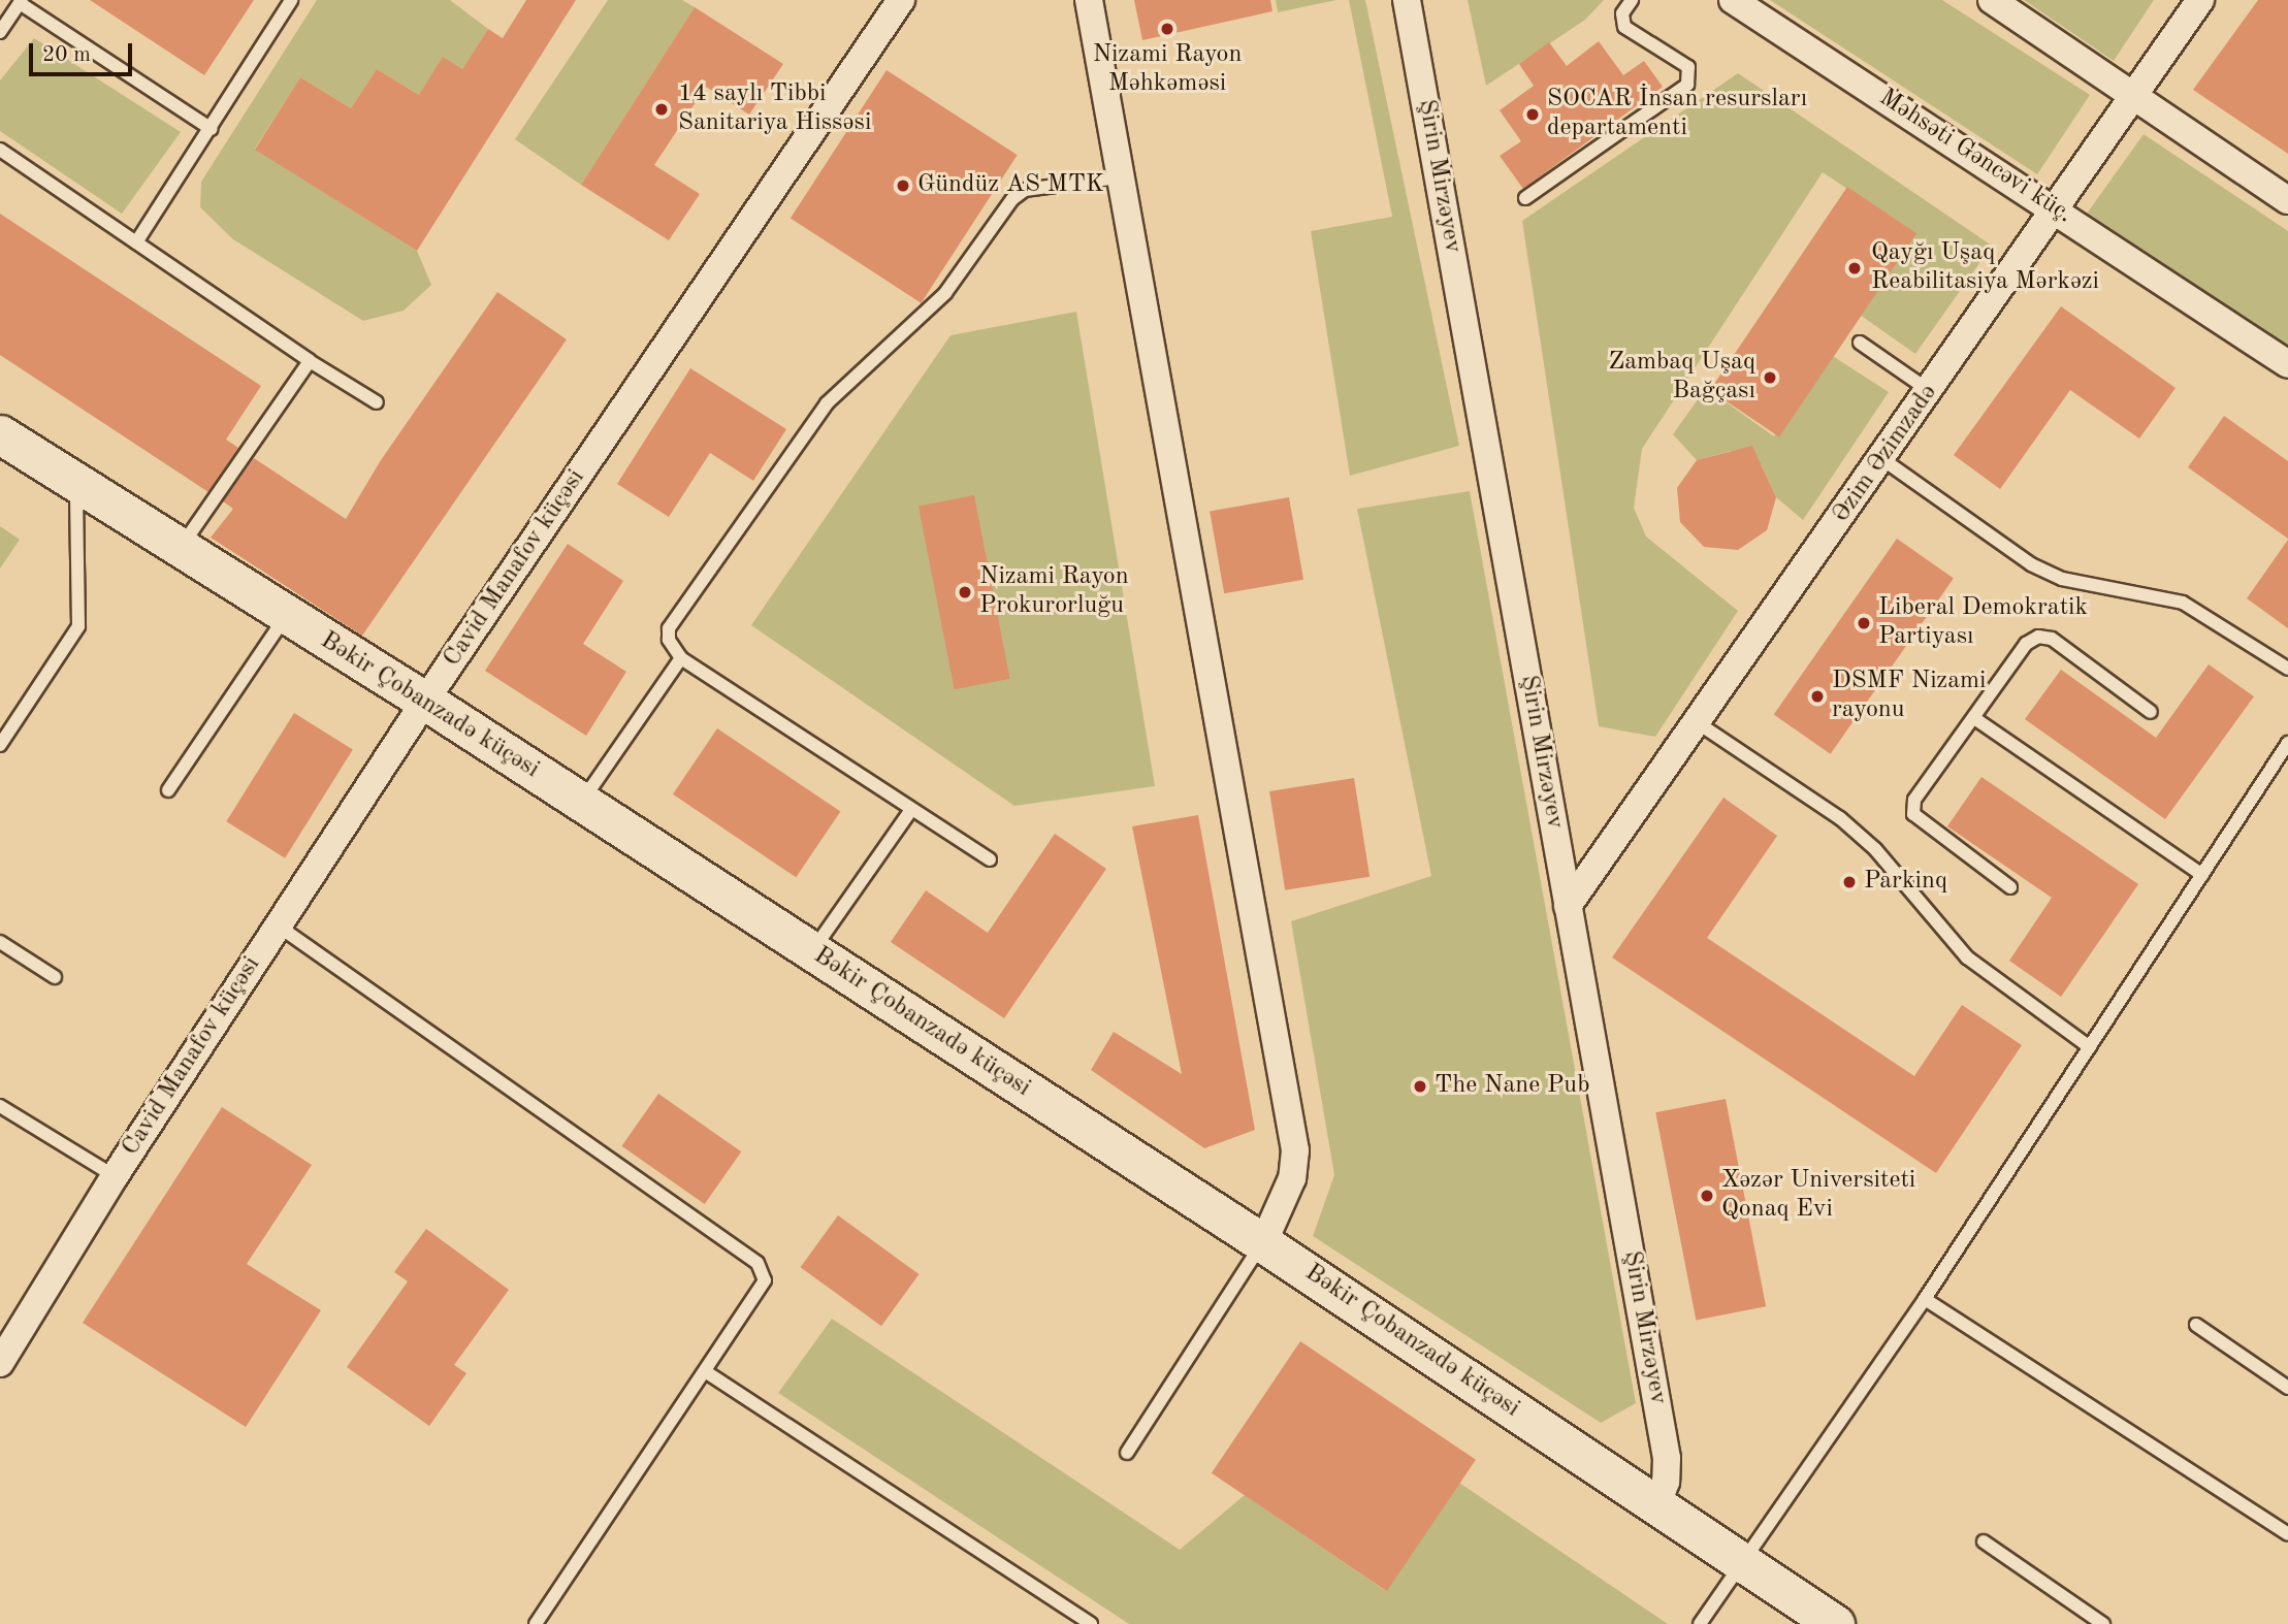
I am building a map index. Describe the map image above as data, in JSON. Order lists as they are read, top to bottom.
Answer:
{
  "streets": {
    "street": [
      "Məhsəti Gəncəvi küç.",
      "Şirin Mirzəyev",
      "Əzim Əzimzadə",
      "Cavid Manafov küçəsi",
      "Bəkir Çobanzadə küçəsi"
    ]
  },
  "crossings": [
    ["Məhsəti Gəncəvi küç.", "Əzim Əzimzadə"],
    ["Şirin Mirzəyev", "Əzim Əzimzadə"],
    ["Şirin Mirzəyev", "Bəkir Çobanzadə küçəsi"],
    ["Cavid Manafov küçəsi", "Bəkir Çobanzadə küçəsi"]
  ],
  "places": [
    "Nizami Rayon Məhkəməsi",
    "14 saylı Tibbi Sanitariya Hissəsi",
    "SOCAR İnsan resursları departamenti",
    "Gündüz AS MTK",
    "Qayğı Uşaq Reabilitasiya Mərkəzi",
    "Zambaq Uşaq Bağçası",
    "Nizami Rayon Prokurorluğu",
    "Liberal Demokratik Partiyası",
    "DSMF Nizami rayonu",
    "Parkinq",
    "The Nane Pub",
    "Xəzər Universiteti Qonaq Evi"
  ],
  "scale_bar": "20 m"
}
